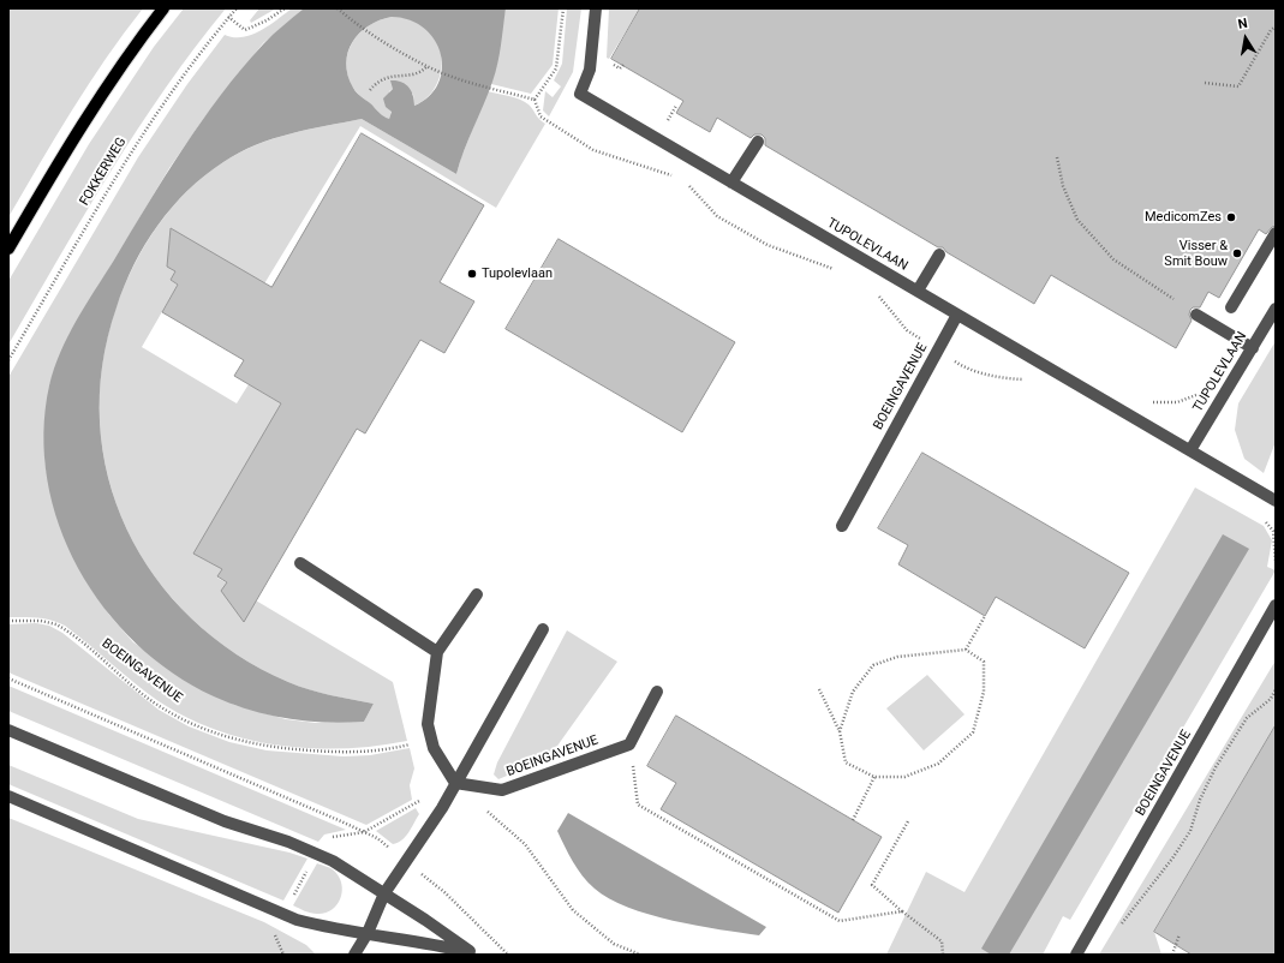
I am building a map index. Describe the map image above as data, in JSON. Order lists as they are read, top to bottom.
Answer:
{
  "streets": {
    "street": ["TUPOLEVLAAN", "BOEINGAVENUE"],
    "path": ["FOKKERWEG"]
  },
  "crossings": [
    ["TUPOLEVLAAN", "BOEINGAVENUE"]
  ],
  "places": ["MedicomZes", "Visser & Smit Bouw", "Tupolevlaan"],
  "north": "top"
}
